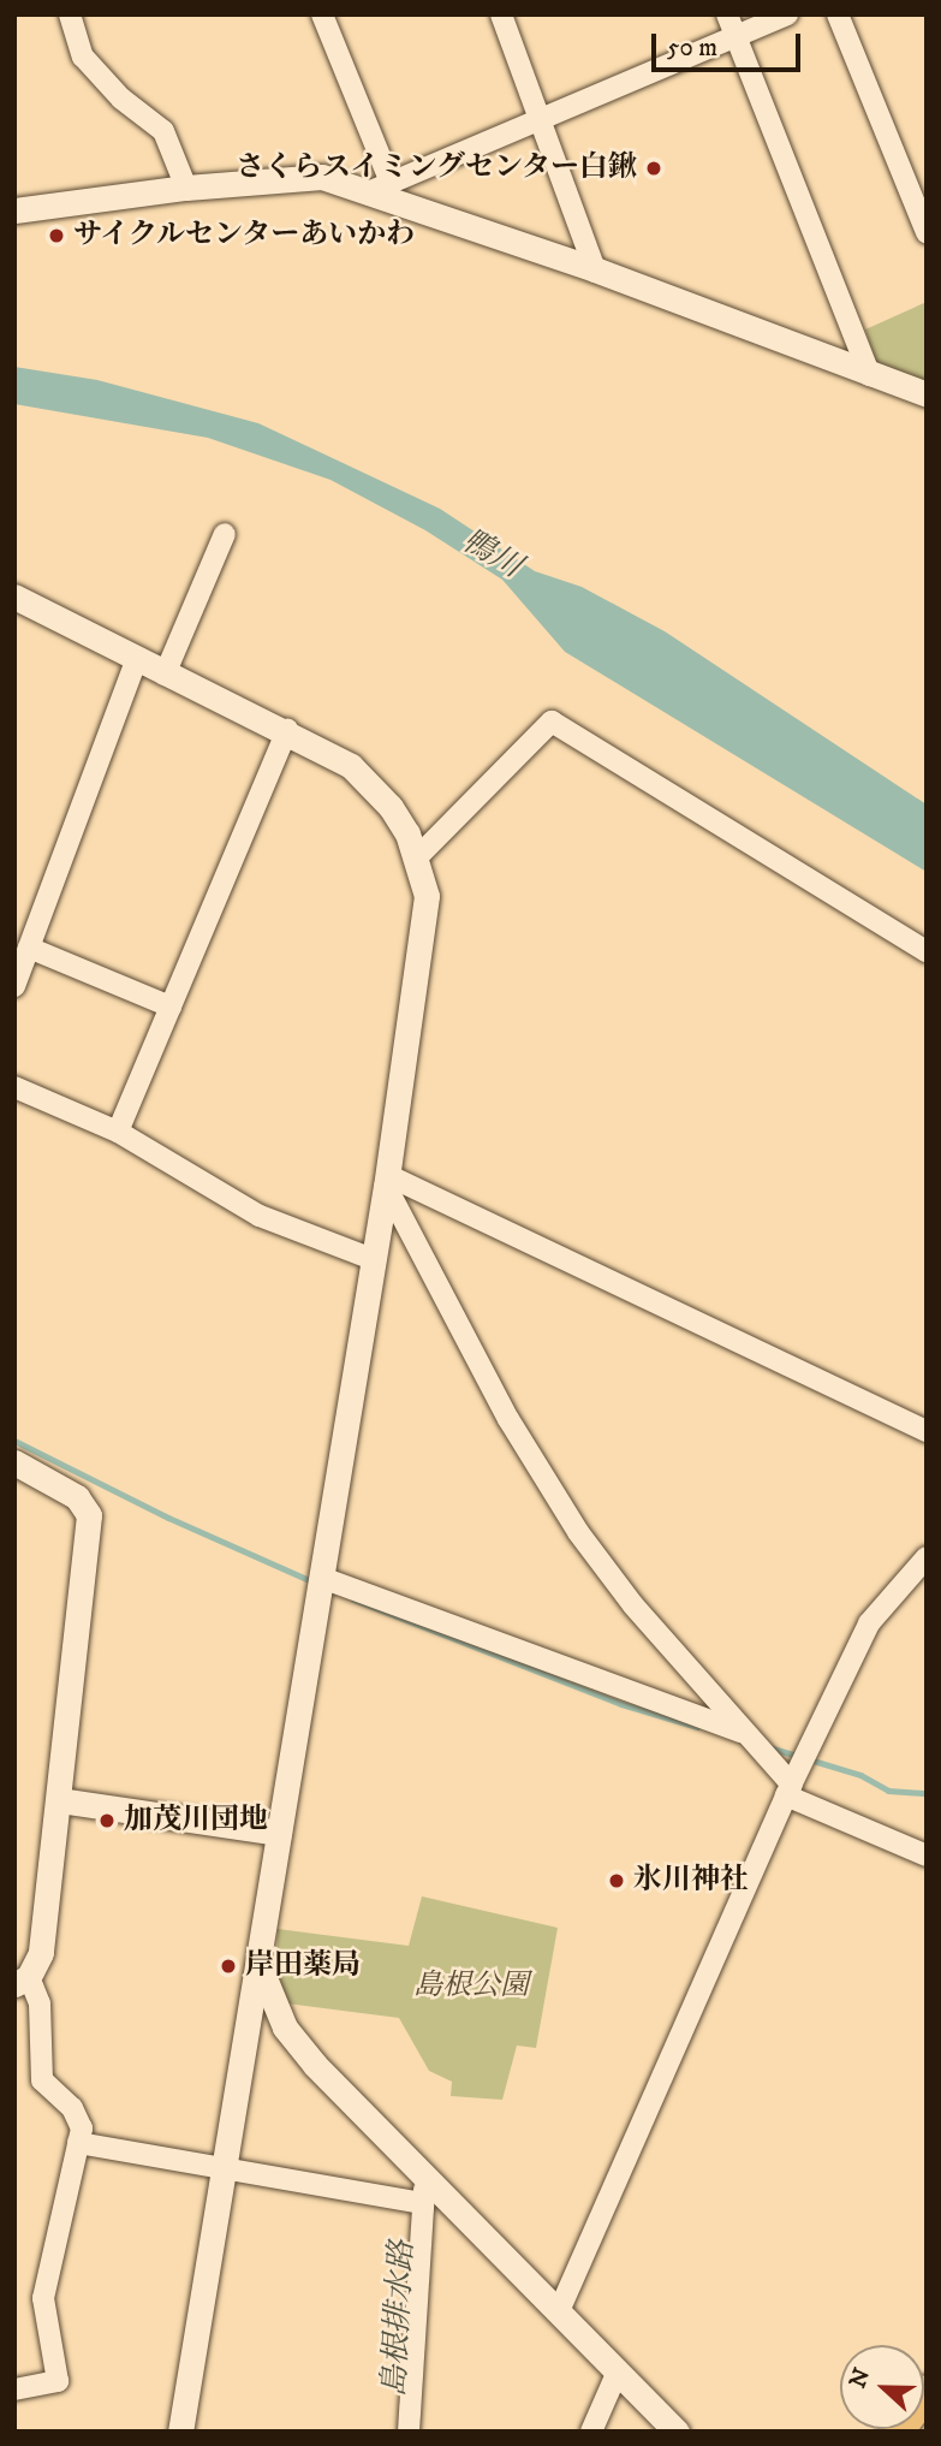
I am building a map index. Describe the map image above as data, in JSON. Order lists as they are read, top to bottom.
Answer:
{
  "water": ["鴨川", "島根排水路"],
  "parks": ["島根公園"],
  "places": [
    "さくらスイミングセンター白鍬",
    "サイクルセンターあいかわ",
    "加茂川団地",
    "氷川神社",
    "岸田薬局"
  ],
  "scale_bar": "50 m",
  "north": "left"
}
